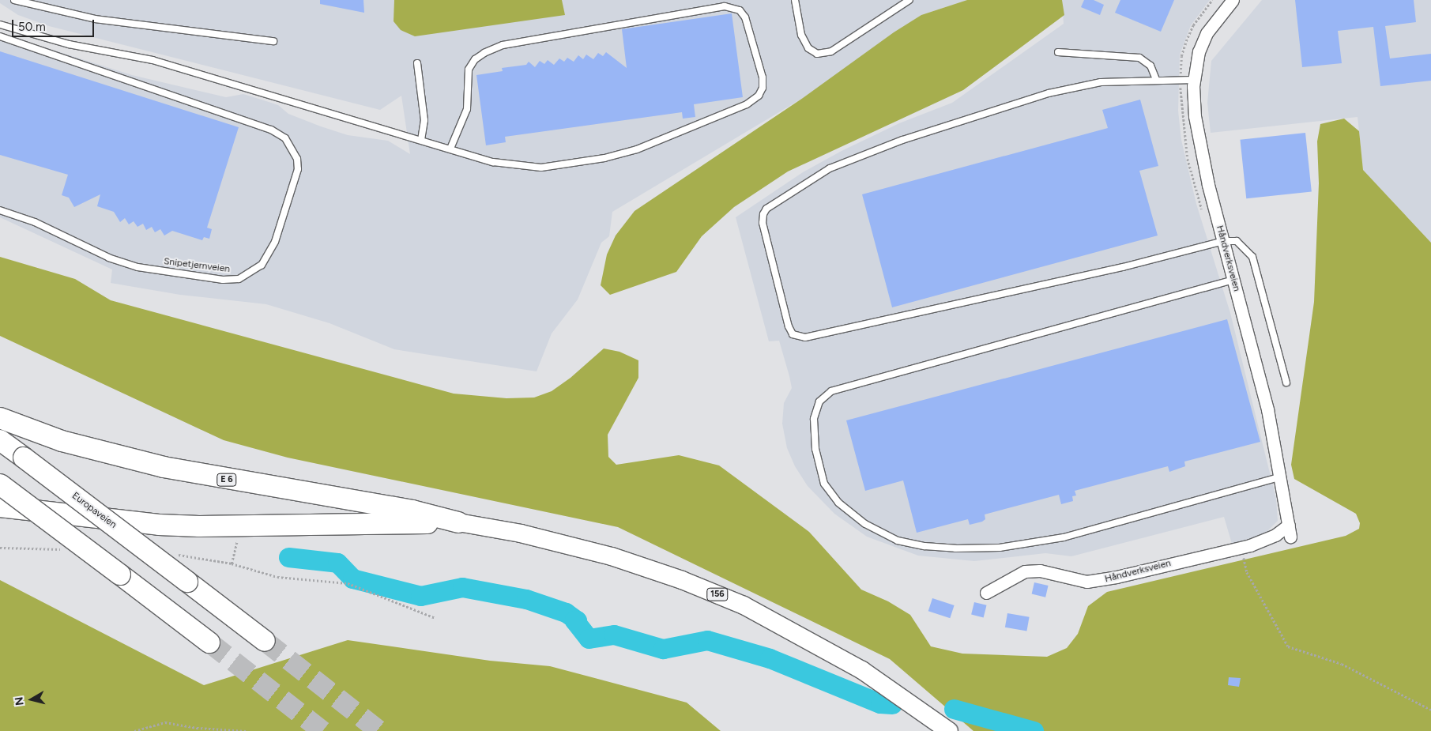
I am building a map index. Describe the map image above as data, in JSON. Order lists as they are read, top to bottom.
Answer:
{
  "streets": {
    "highway": ["E 6", "Europaveien"],
    "main road": ["156"],
    "street": ["Håndverksveien"],
    "lane": ["Snipetjernveien"]
  },
  "crossings": [
    ["E 6", "156"]
  ],
  "scale_bar": "50 m",
  "north": "left"
}
